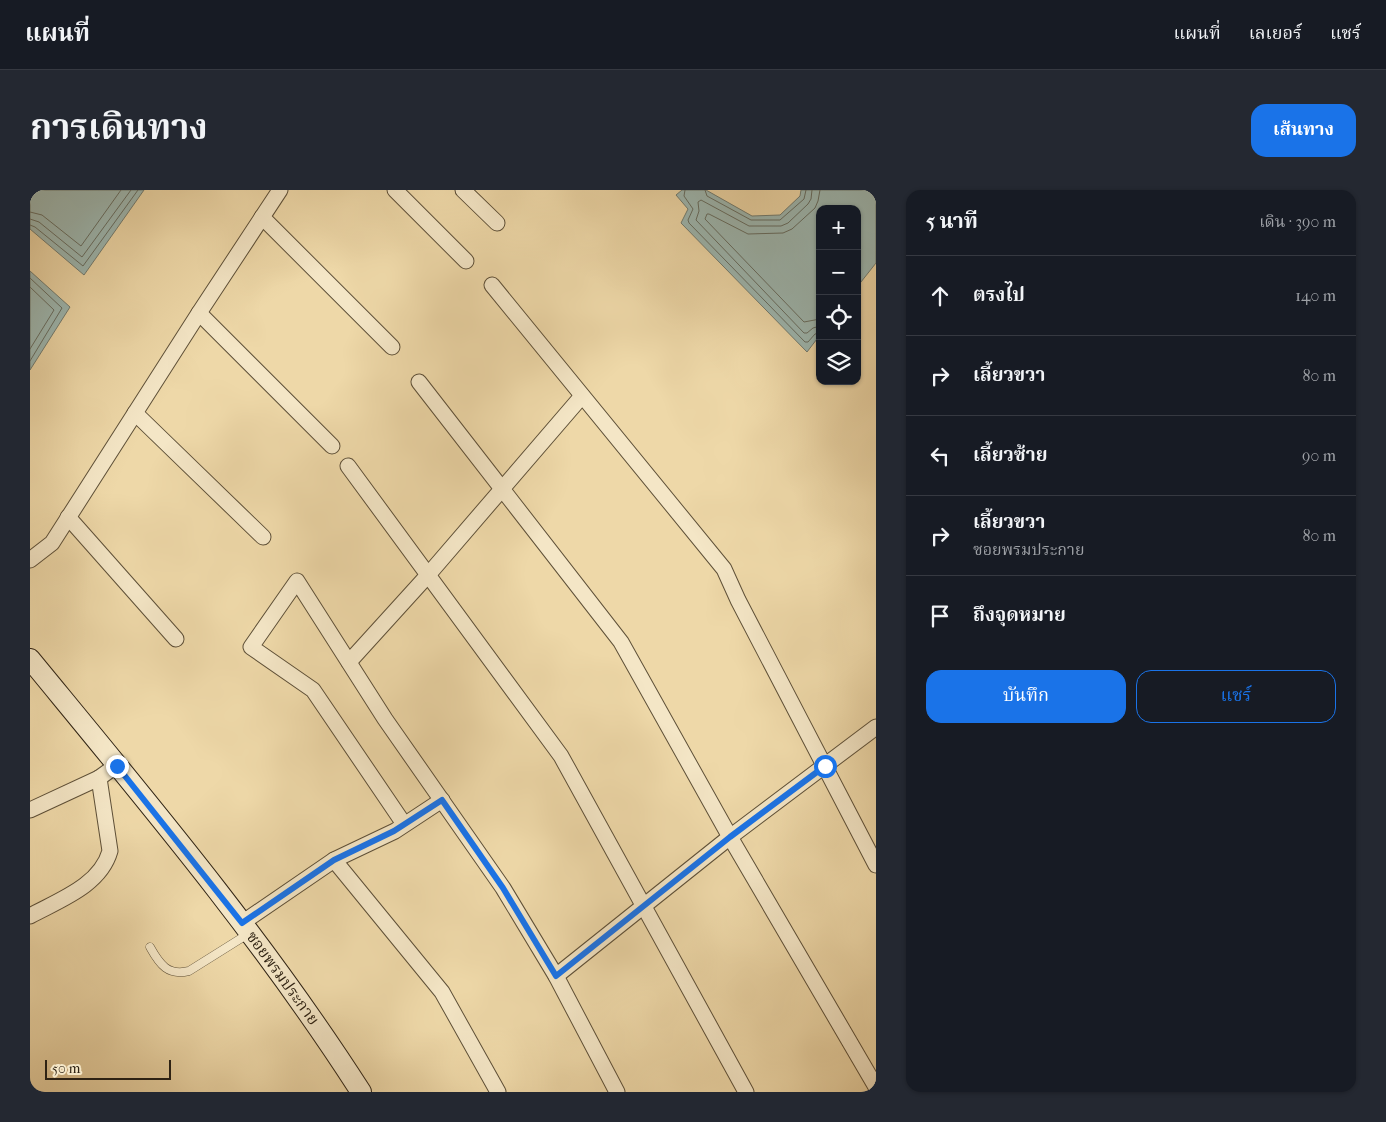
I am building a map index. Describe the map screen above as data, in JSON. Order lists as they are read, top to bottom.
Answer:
{
  "streets": {
    "street": ["ซอยพรมประกาย"]
  },
  "scale_bar": "50 m",
  "page": {
    "header": "แผนที่",
    "nav": ["แผนที่", "เลเยอร์", "แชร์"],
    "title": "การเดินทาง",
    "buttons": [
      "เส้นทาง",
      ["บันทึก", "แชร์"]
    ],
    "heading": ["5 นาที", "เดิน · 390 m"],
    "map_buttons": ["+", "−"],
    "list": [
      ["ตรงไป", "140 m"],
      ["เลี้ยวขวา", "80 m"],
      ["เลี้ยวซ้าย", "90 m"],
      ["เลี้ยวขวา", "ซอยพรมประกาย", "80 m"],
      "ถึงจุดหมาย"
    ],
    "scale": "50 m"
  }
}
